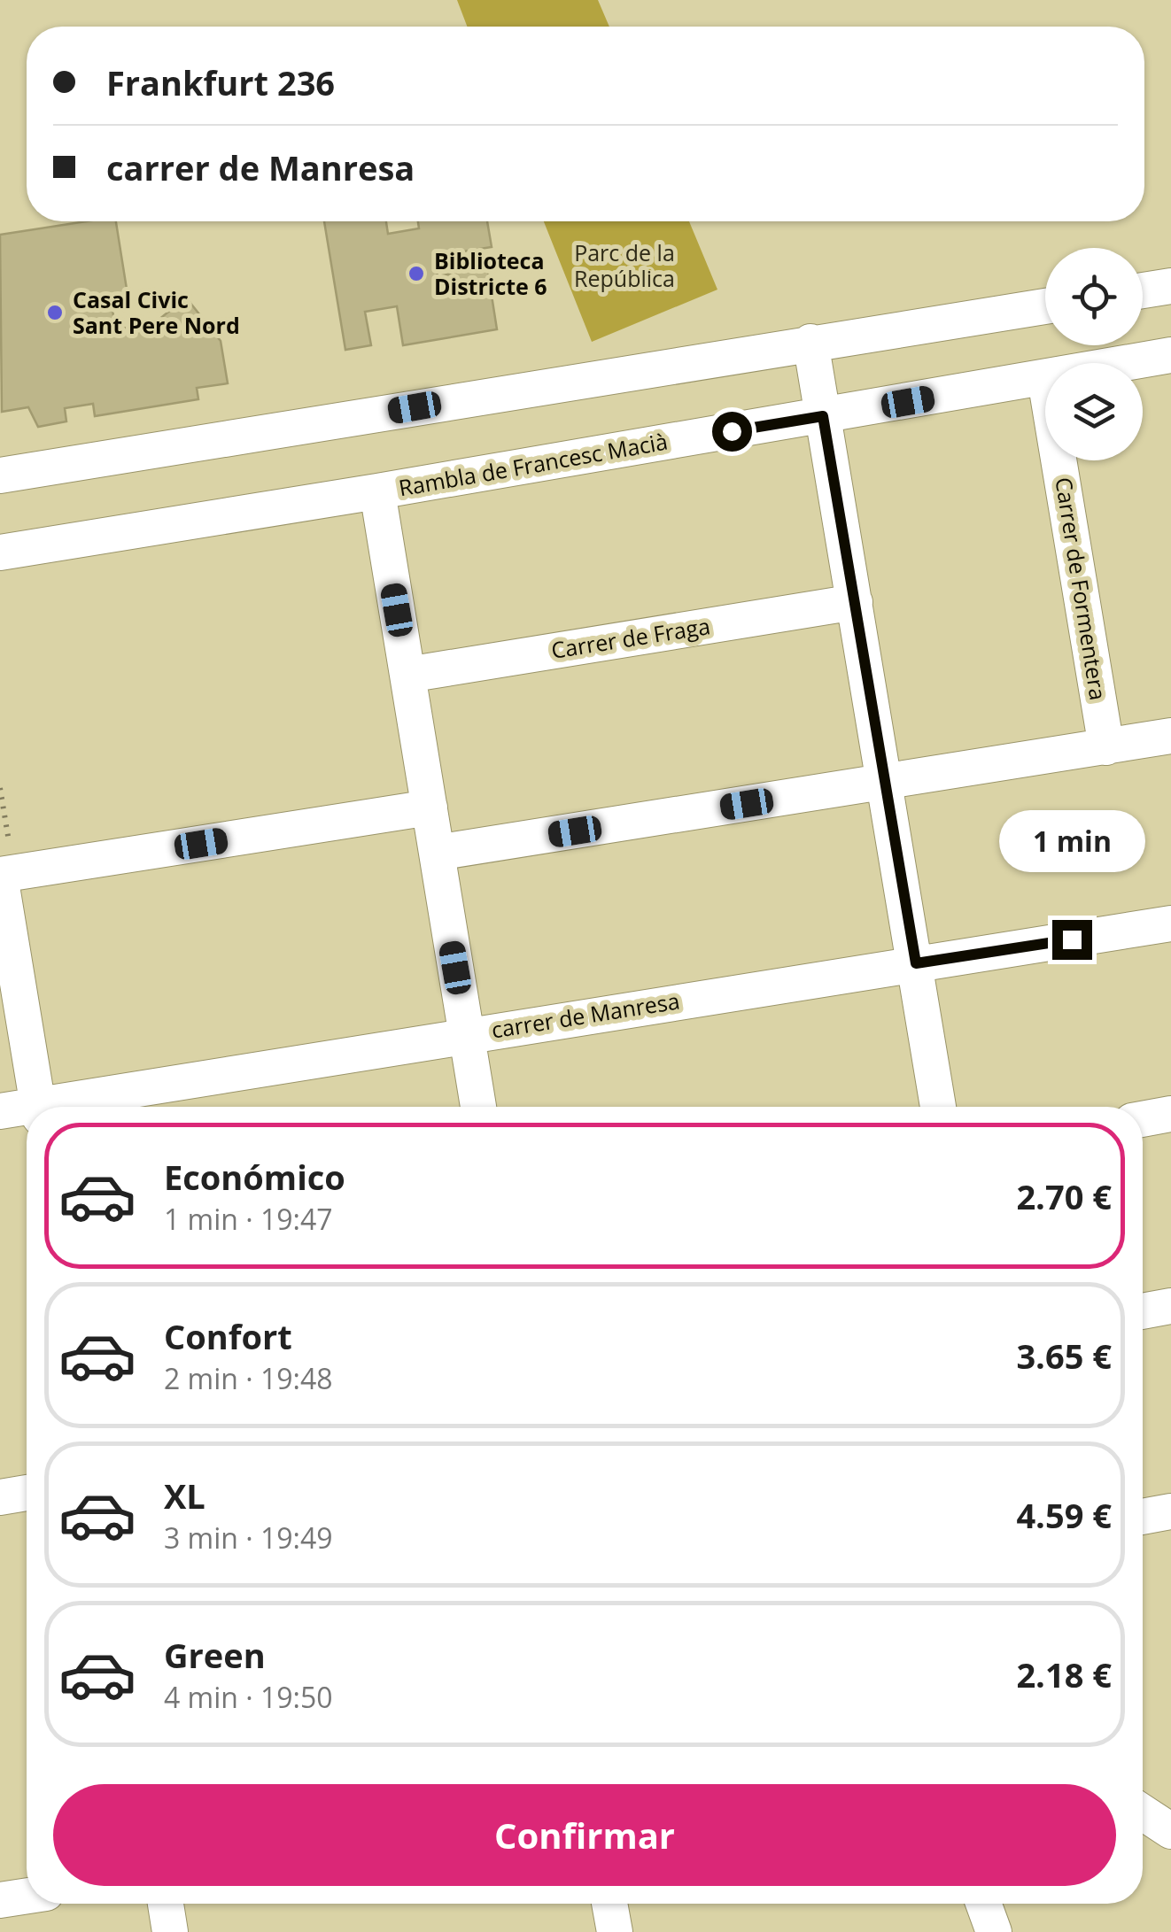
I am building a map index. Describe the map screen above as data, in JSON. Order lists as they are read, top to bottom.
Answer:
{
  "streets": {
    "street": [
      "Rambla de Francesc Macià",
      "Carrer de Formentera",
      "Carrer de Fraga",
      "carrer de Manresa"
    ]
  },
  "parks": ["Parc de la República"],
  "places": ["Biblioteca Districte 6", "Casal Civic Sant Pere Nord"],
  "page": {
    "banner": ["Frankfurt 236", "carrer de Manresa"],
    "bubble": "1 min",
    "list": [
      {
        "name": "Económico",
        "note": "1 min · 19:47",
        "value": "2.70 €"
      },
      {
        "name": "Confort",
        "note": "2 min · 19:48",
        "value": "3.65 €"
      },
      {
        "name": "XL",
        "note": "3 min · 19:49",
        "value": "4.59 €"
      },
      {
        "name": "Green",
        "note": "4 min · 19:50",
        "value": "2.18 €"
      }
    ],
    "buttons": "Confirmar"
  }
}
